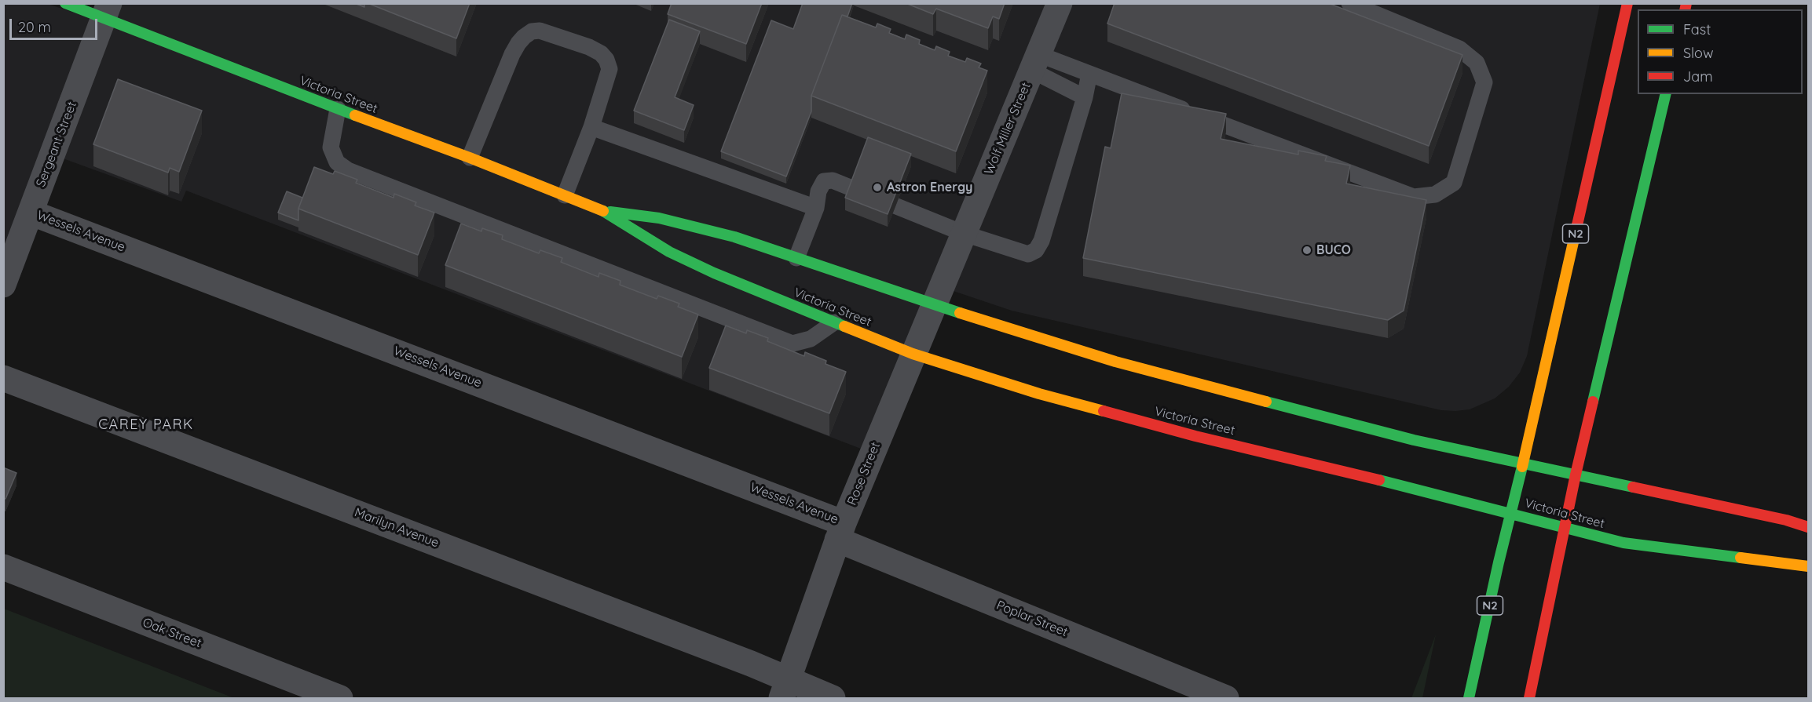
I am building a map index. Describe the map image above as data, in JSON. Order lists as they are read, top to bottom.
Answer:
{
  "streets": {
    "main road": ["Victoria Street", "N2"],
    "street": [
      "Wolf Miller Street",
      "Sergeant Street",
      "Wessels Avenue",
      "Rose Street",
      "Marilyn Avenue",
      "Poplar Street",
      "Oak Street"
    ]
  },
  "crossings": [
    ["Victoria Street", "Wolf Miller Street"],
    ["Victoria Street", "Sergeant Street"],
    ["Victoria Street", "N2"],
    ["Victoria Street", "Rose Street"],
    ["Wolf Miller Street", "Rose Street"],
    ["Sergeant Street", "Wessels Avenue"],
    ["Wessels Avenue", "Rose Street"],
    ["Wessels Avenue", "Poplar Street"],
    ["Rose Street", "Marilyn Avenue"],
    ["Rose Street", "Poplar Street"]
  ],
  "districts": ["CAREY PARK"],
  "places": ["Astron Energy", "BUCO"],
  "legend": ["Fast", "Slow", "Jam"],
  "scale_bar": "20 m"
}
